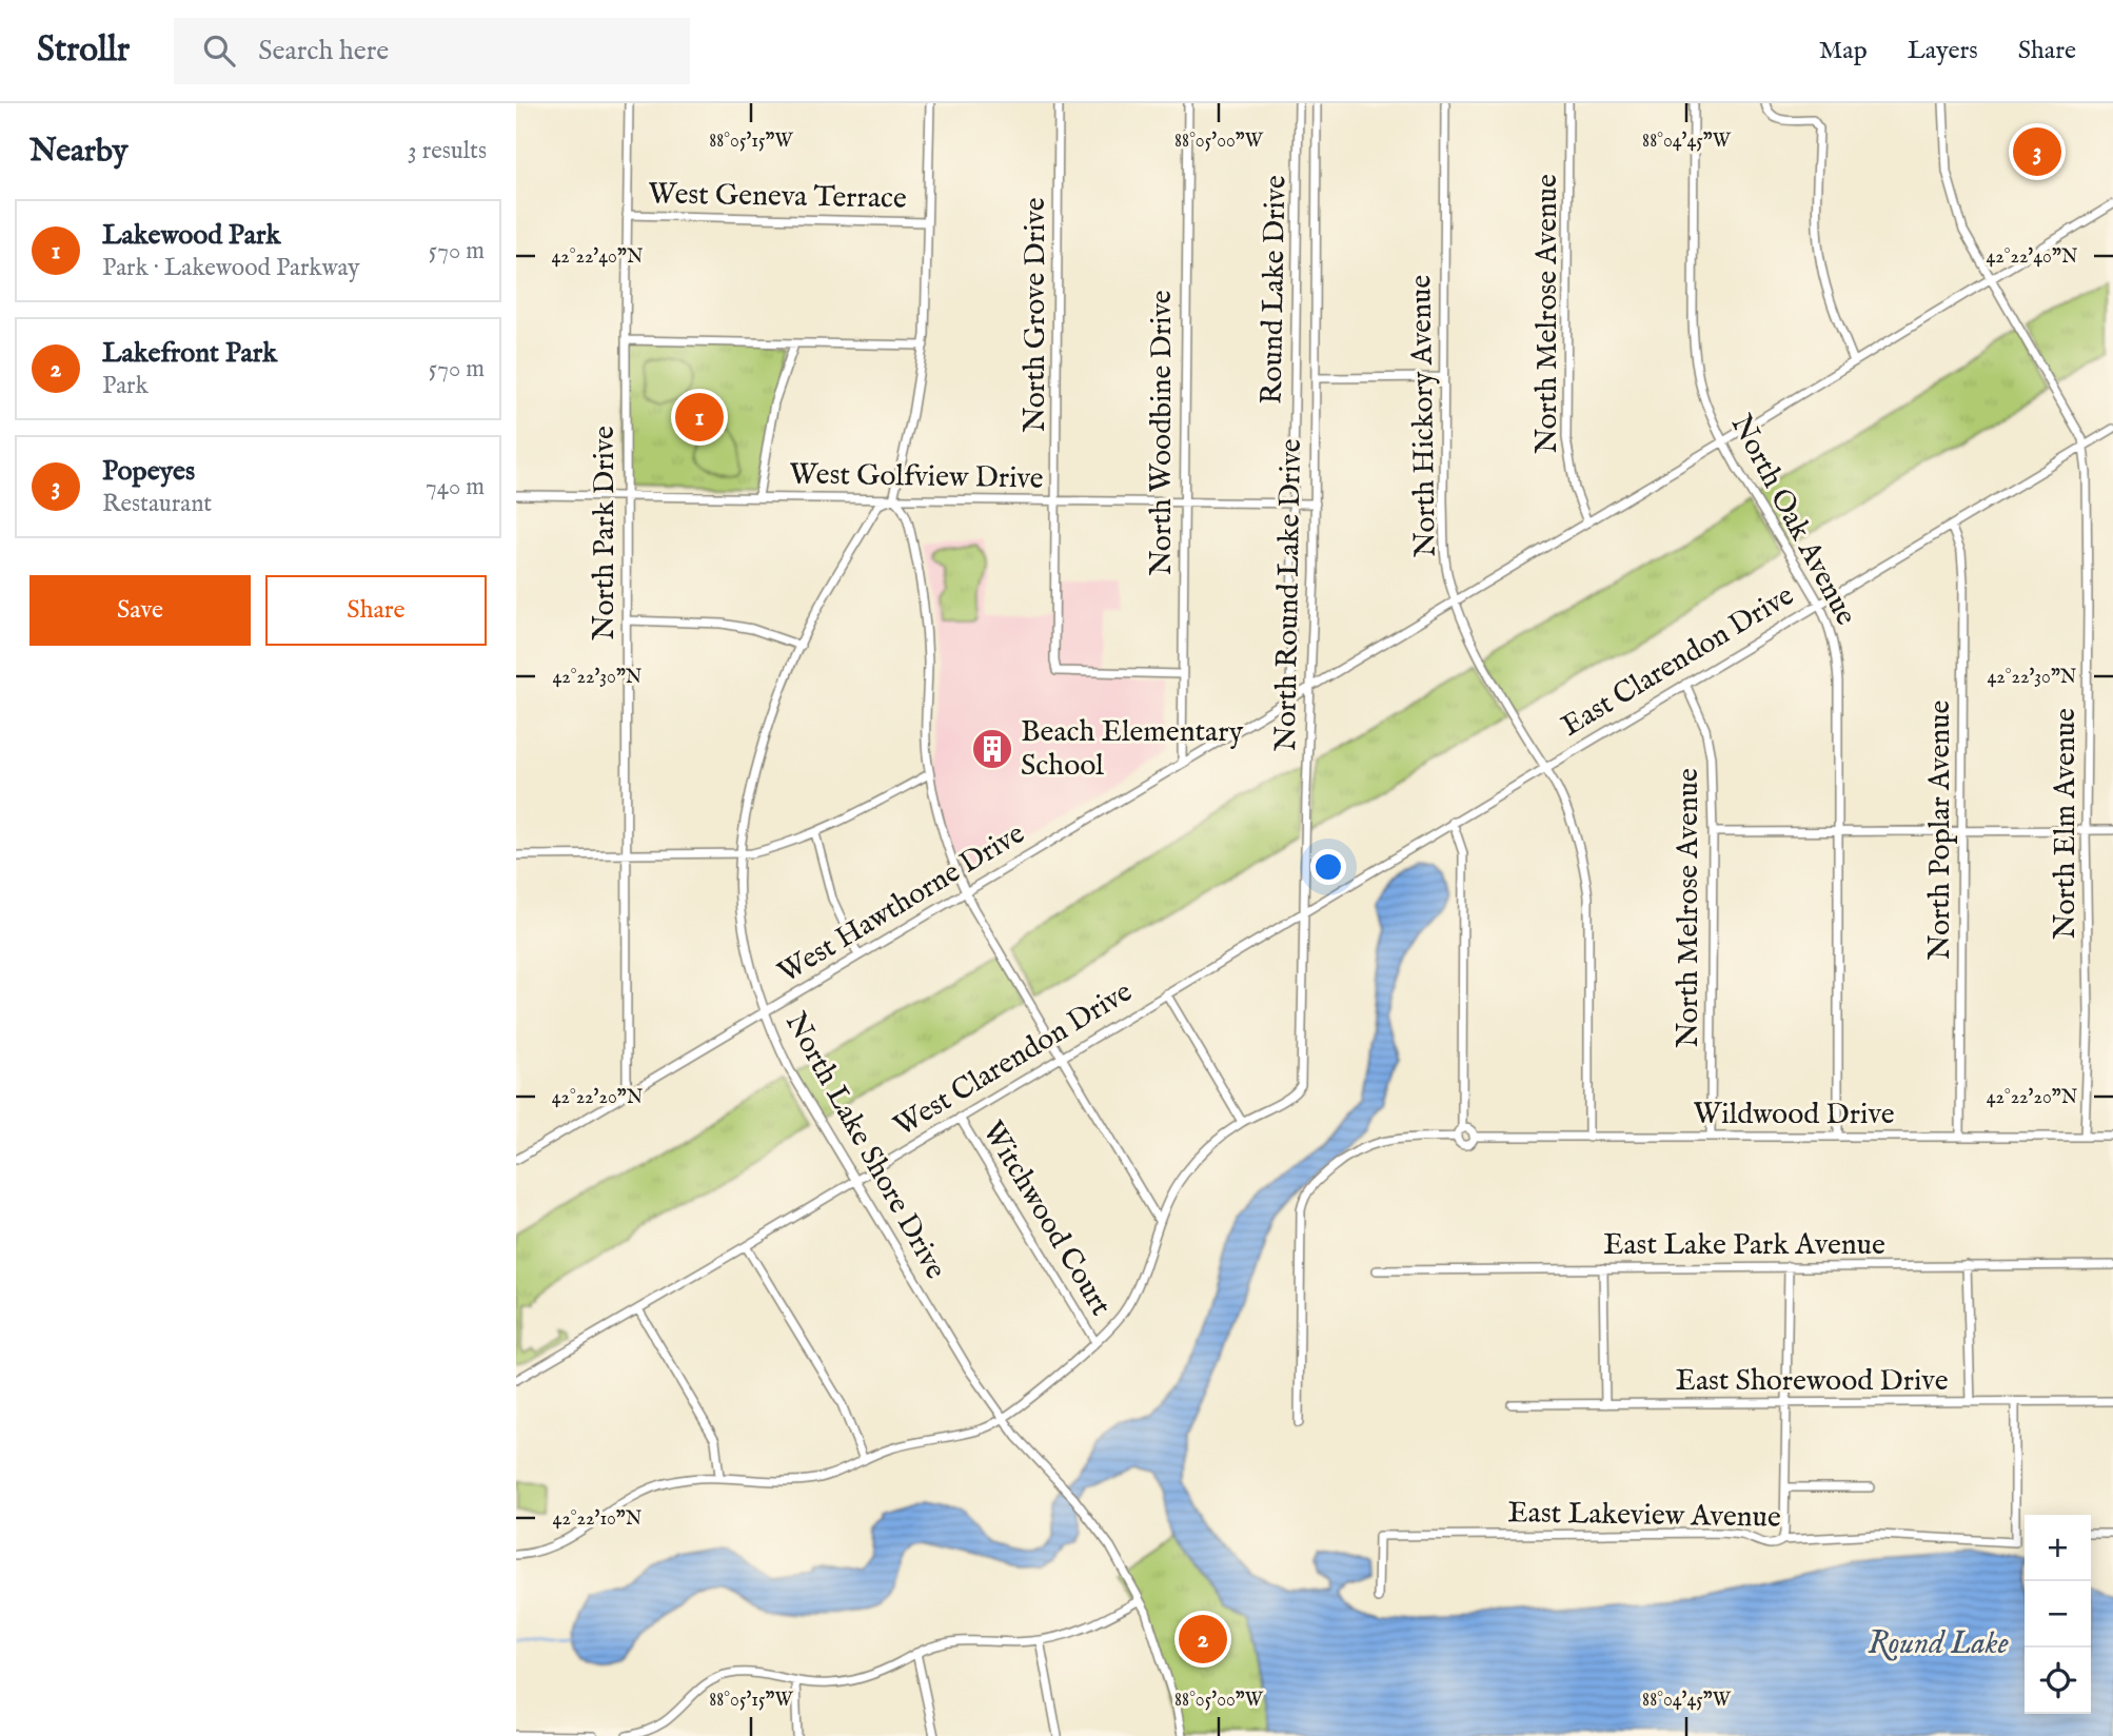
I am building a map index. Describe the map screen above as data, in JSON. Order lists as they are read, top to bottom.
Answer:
{
  "streets": {
    "street": [
      "West Geneva Terrace",
      "Round Lake Drive",
      "North Melrose Avenue",
      "North Grove Drive",
      "North Hickory Avenue",
      "North Woodbine Drive",
      "West Golfview Drive",
      "North Oak Avenue",
      "North Park Drive",
      "North Round Lake Drive",
      "East Clarendon Drive",
      "North Elm Avenue",
      "North Poplar Avenue",
      "West Hawthorne Drive",
      "West Clarendon Drive",
      "Wildwood Drive",
      "North Lake Shore Drive",
      "Witchwood Court",
      "East Lake Park Avenue",
      "East Shorewood Drive",
      "East Lakeview Avenue"
    ]
  },
  "crossings": [
    ["West Geneva Terrace", "North Park Drive"],
    ["Round Lake Drive", "West Golfview Drive"],
    ["Round Lake Drive", "West Hawthorne Drive"],
    ["North Melrose Avenue", "East Clarendon Drive"],
    ["North Melrose Avenue", "West Hawthorne Drive"],
    ["North Melrose Avenue", "Wildwood Drive"],
    ["North Grove Drive", "North Woodbine Drive"],
    ["North Grove Drive", "West Golfview Drive"],
    ["North Hickory Avenue", "East Clarendon Drive"],
    ["North Hickory Avenue", "West Hawthorne Drive"],
    ["North Hickory Avenue", "Wildwood Drive"],
    ["North Woodbine Drive", "West Golfview Drive"],
    ["North Woodbine Drive", "West Hawthorne Drive"],
    ["West Golfview Drive", "North Park Drive"],
    ["West Golfview Drive", "North Round Lake Drive"],
    ["West Golfview Drive", "North Lake Shore Drive"],
    ["North Oak Avenue", "East Clarendon Drive"],
    ["North Oak Avenue", "West Hawthorne Drive"],
    ["North Oak Avenue", "Wildwood Drive"],
    ["North Park Drive", "West Hawthorne Drive"],
    ["North Round Lake Drive", "East Clarendon Drive"],
    ["North Round Lake Drive", "West Hawthorne Drive"],
    ["North Round Lake Drive", "West Clarendon Drive"],
    ["East Clarendon Drive", "North Elm Avenue"],
    ["East Clarendon Drive", "North Poplar Avenue"],
    ["East Clarendon Drive", "West Clarendon Drive"],
    ["North Elm Avenue", "West Hawthorne Drive"],
    ["North Elm Avenue", "Wildwood Drive"],
    ["North Poplar Avenue", "Wildwood Drive"],
    ["West Hawthorne Drive", "North Lake Shore Drive"],
    ["West Clarendon Drive", "North Lake Shore Drive"],
    ["West Clarendon Drive", "Witchwood Court"],
    ["East Shorewood Drive", "East Lakeview Avenue"]
  ],
  "water": ["Round Lake"],
  "places": {
    "building": ["Beach Elementary School"]
  },
  "page": {
    "header": "Strollr",
    "search": "Search here",
    "nav": ["Map", "Layers", "Share"],
    "heading": ["Nearby", "3 results"],
    "pins": ["3", "1", "2"],
    "list": [
      {
        "mark": "1",
        "name": "Lakewood Park",
        "note": "Park · Lakewood Parkway",
        "value": "570 m"
      },
      {
        "mark": "2",
        "name": "Lakefront Park",
        "note": "Park",
        "value": "570 m"
      },
      {
        "mark": "3",
        "name": "Popeyes",
        "note": "Restaurant",
        "value": "740 m"
      }
    ],
    "buttons": ["Save", "Share"],
    "map_buttons": ["+", "−"]
  },
  "coordinates": [
    "88°05'15\"W",
    "88°05'00\"W",
    "88°04'45\"W",
    "42°22'40\"N",
    "42°22'30\"N",
    "42°22'20\"N",
    "42°22'10\"N"
  ]
}
